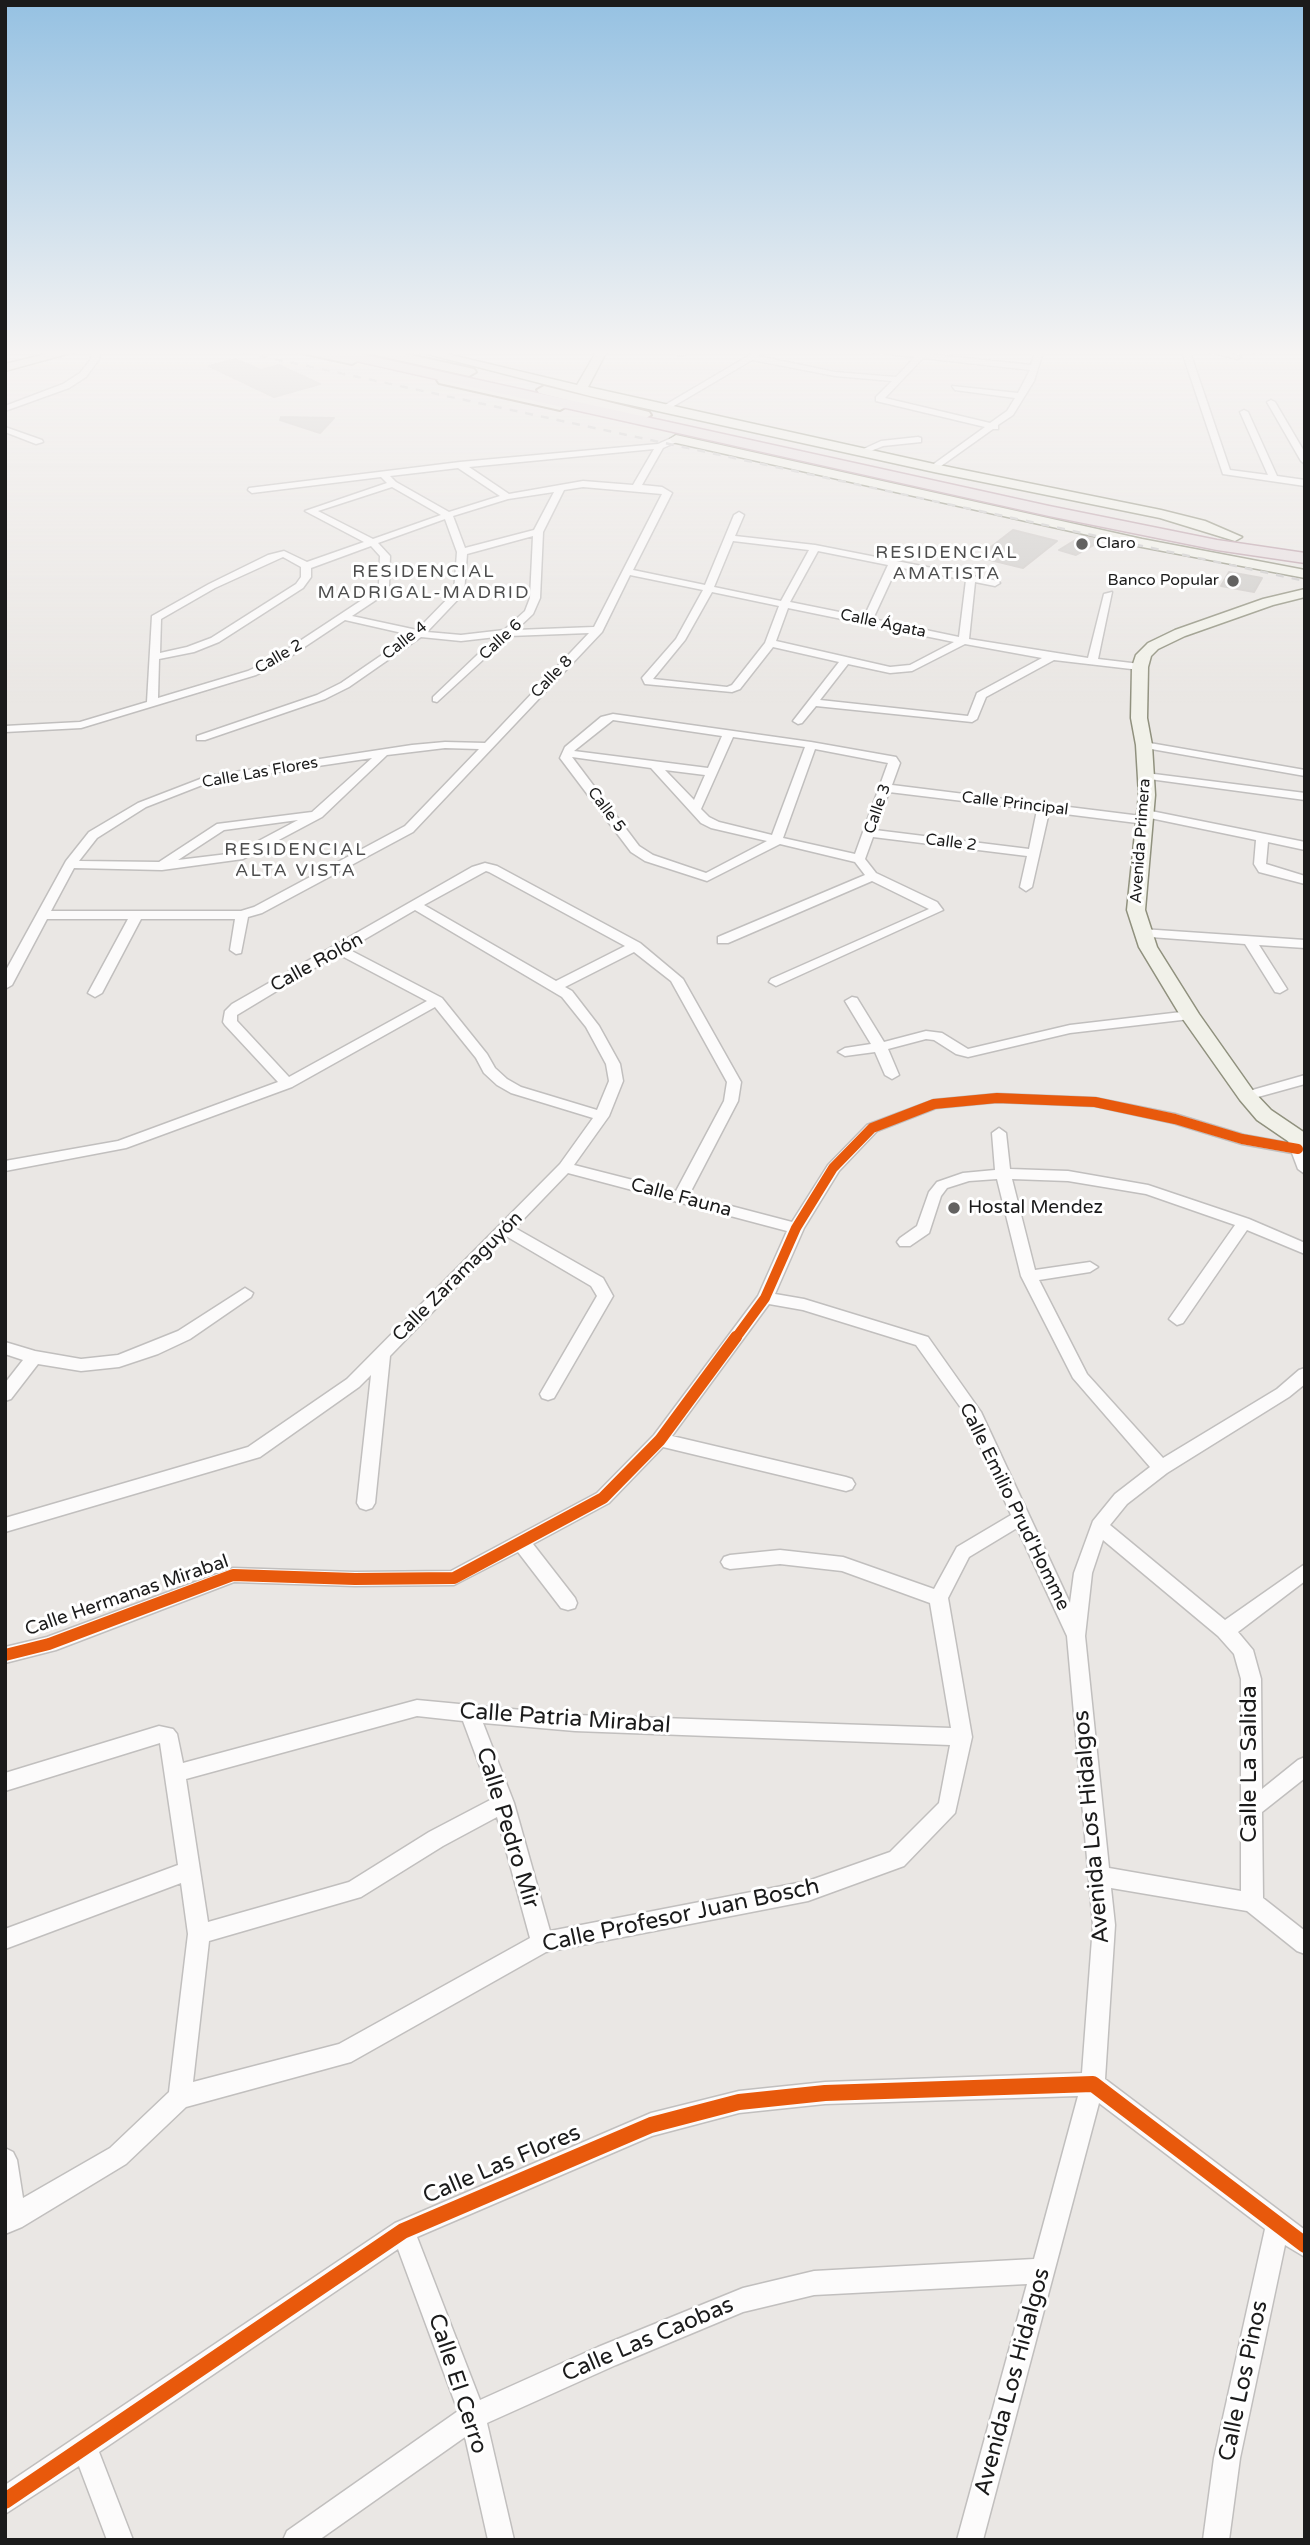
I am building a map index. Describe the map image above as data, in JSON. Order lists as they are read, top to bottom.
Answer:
{
  "streets": {
    "main road": ["Avenida Primera"],
    "street": [
      "Calle Ágata",
      "Calle 6",
      "Calle 4",
      "Calle 2",
      "Calle 8",
      "Calle Las Flores",
      "Calle Principal",
      "Calle 3",
      "Calle 5",
      "Calle Rolón",
      "Calle Fauna",
      "Calle Zaramaguyón",
      "Calle Emilio Prud'Homme",
      "Calle Hermanas Mirabal",
      "Calle Patria Mirabal",
      "Calle La Salida",
      "Avenida Los Hidalgos",
      "Calle Pedro Mir",
      "Calle Profesor Juan Bosch",
      "Calle Las Caobas",
      "Calle Los Pinos",
      "Calle El Cerro"
    ]
  },
  "crossings": [
    ["Calle Ágata", "Calle 8"],
    ["Calle Ágata", "Avenida Primera"],
    ["Calle 6", "Calle 8"],
    ["Calle 4", "Calle 8"],
    ["Calle 2", "Calle 8"],
    ["Calle 2", "Calle 3"],
    ["Calle 8", "Calle Las Flores"],
    ["Calle Las Flores", "Avenida Los Hidalgos"],
    ["Calle Las Flores", "Calle El Cerro"],
    ["Calle Principal", "Calle 3"],
    ["Calle Principal", "Avenida Primera"],
    ["Avenida Primera", "Calle Hermanas Mirabal"],
    ["Calle Rolón", "Calle Zaramaguyón"],
    ["Calle Fauna", "Calle Zaramaguyón"],
    ["Calle Fauna", "Calle Hermanas Mirabal"],
    ["Calle Emilio Prud'Homme", "Calle Hermanas Mirabal"],
    ["Calle Emilio Prud'Homme", "Avenida Los Hidalgos"],
    ["Calle Patria Mirabal", "Calle Pedro Mir"],
    ["Calle Patria Mirabal", "Calle Profesor Juan Bosch"],
    ["Calle La Salida", "Avenida Los Hidalgos"],
    ["Avenida Los Hidalgos", "Calle Las Caobas"],
    ["Calle Pedro Mir", "Calle Profesor Juan Bosch"],
    ["Calle Las Caobas", "Calle El Cerro"]
  ],
  "districts": ["RESIDENCIAL AMATISTA", "RESIDENCIAL MADRIGAL-MADRID", "RESIDENCIAL ALTA VISTA"],
  "places": ["Claro", "Banco Popular", "Hostal Mendez"]
}
